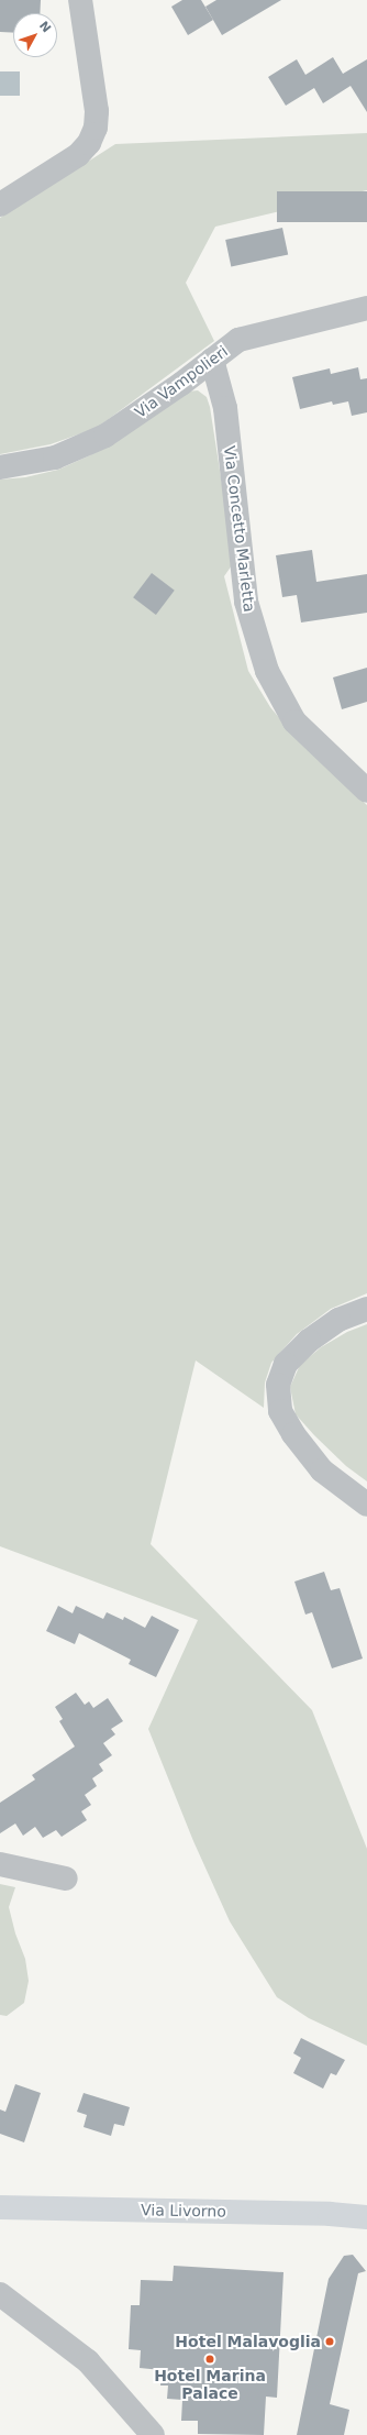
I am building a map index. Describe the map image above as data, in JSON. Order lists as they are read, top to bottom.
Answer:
{
  "streets": {
    "main road": ["Via Livorno"],
    "street": ["Via Vampolieri", "Via Concetto Marletta"]
  },
  "crossings": [
    ["Via Vampolieri", "Via Concetto Marletta"]
  ],
  "places": ["Hotel Malavoglia", "Hotel Marina Palace"],
  "north": "top right"
}
